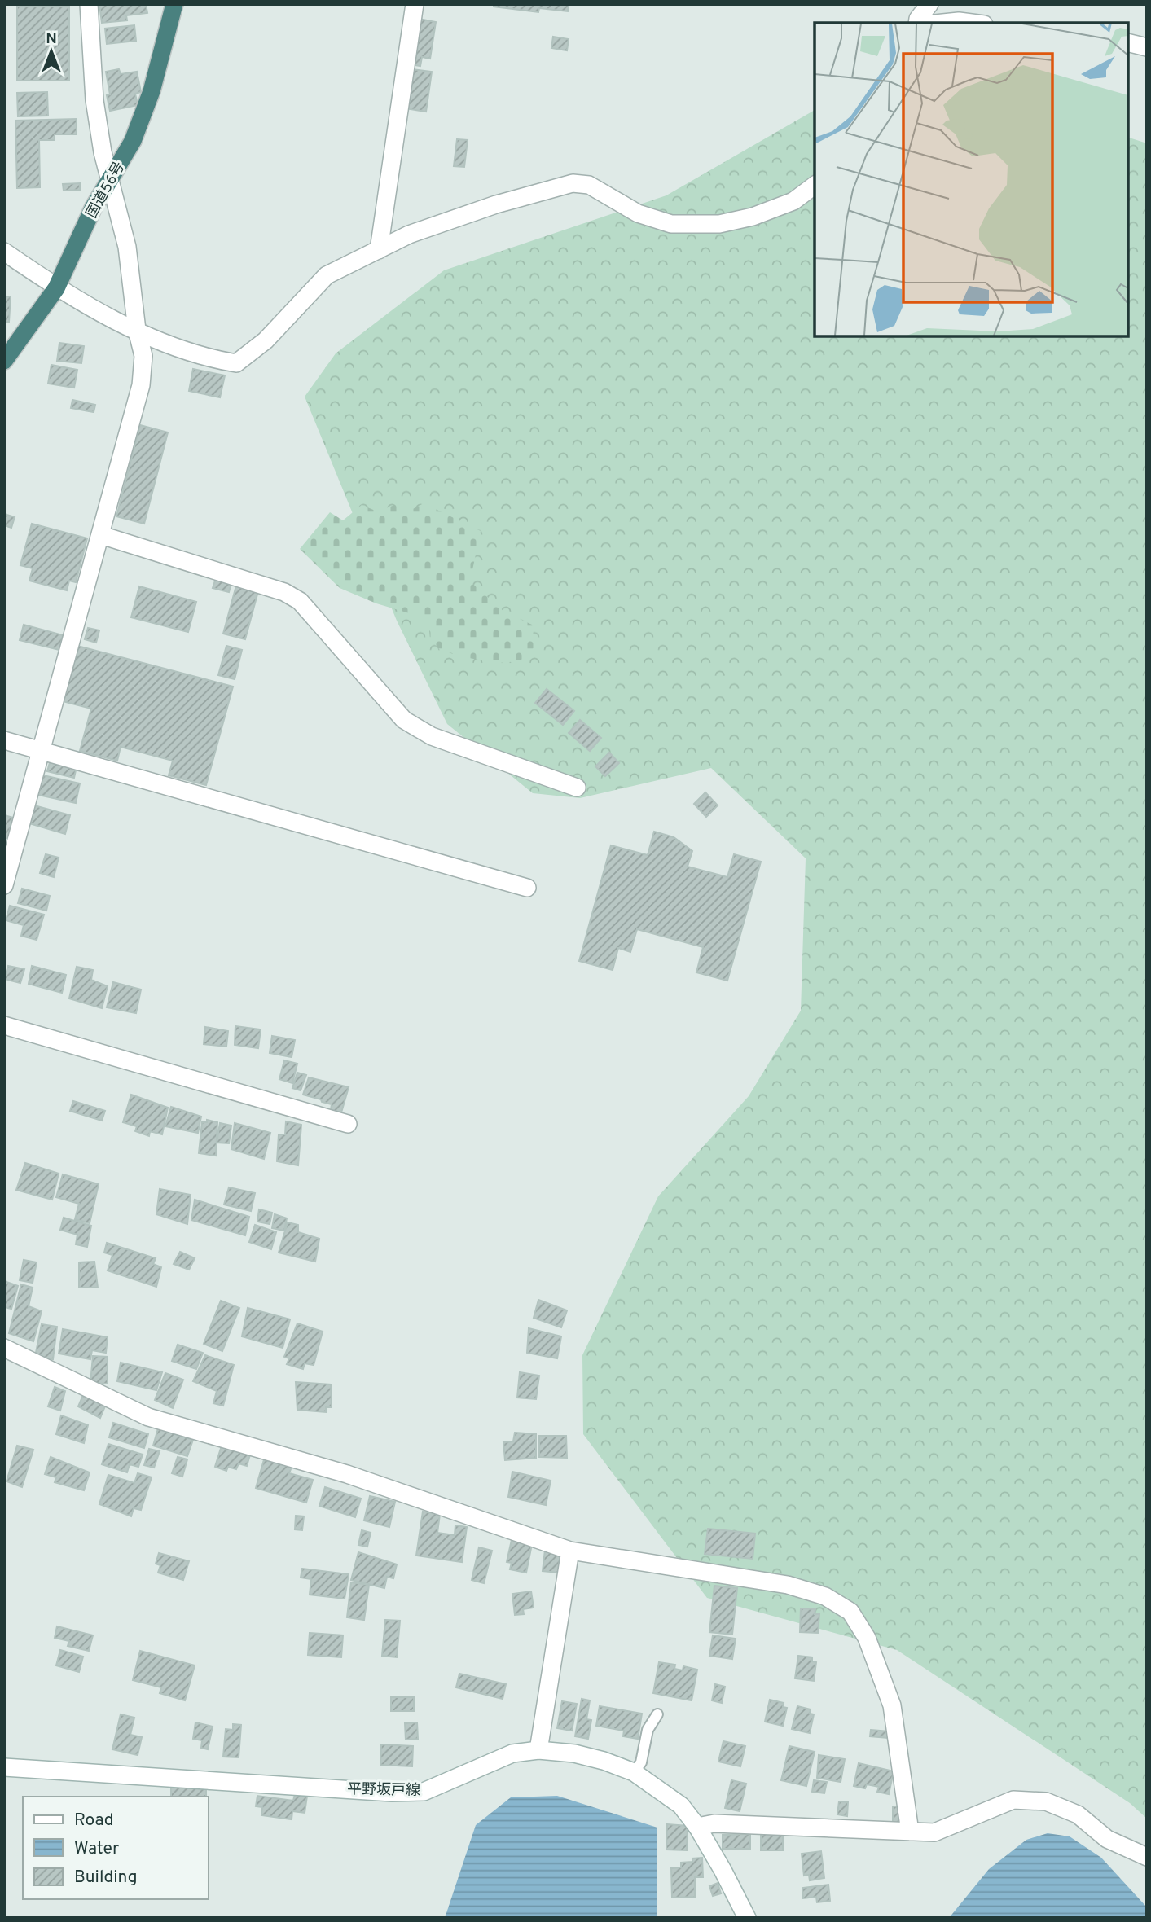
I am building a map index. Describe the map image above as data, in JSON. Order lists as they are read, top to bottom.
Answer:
{
  "streets": {
    "highway": ["国道56号"],
    "street": ["平野坂戸線"]
  },
  "legend": ["Road", "Water", "Building"],
  "north": "top"
}
